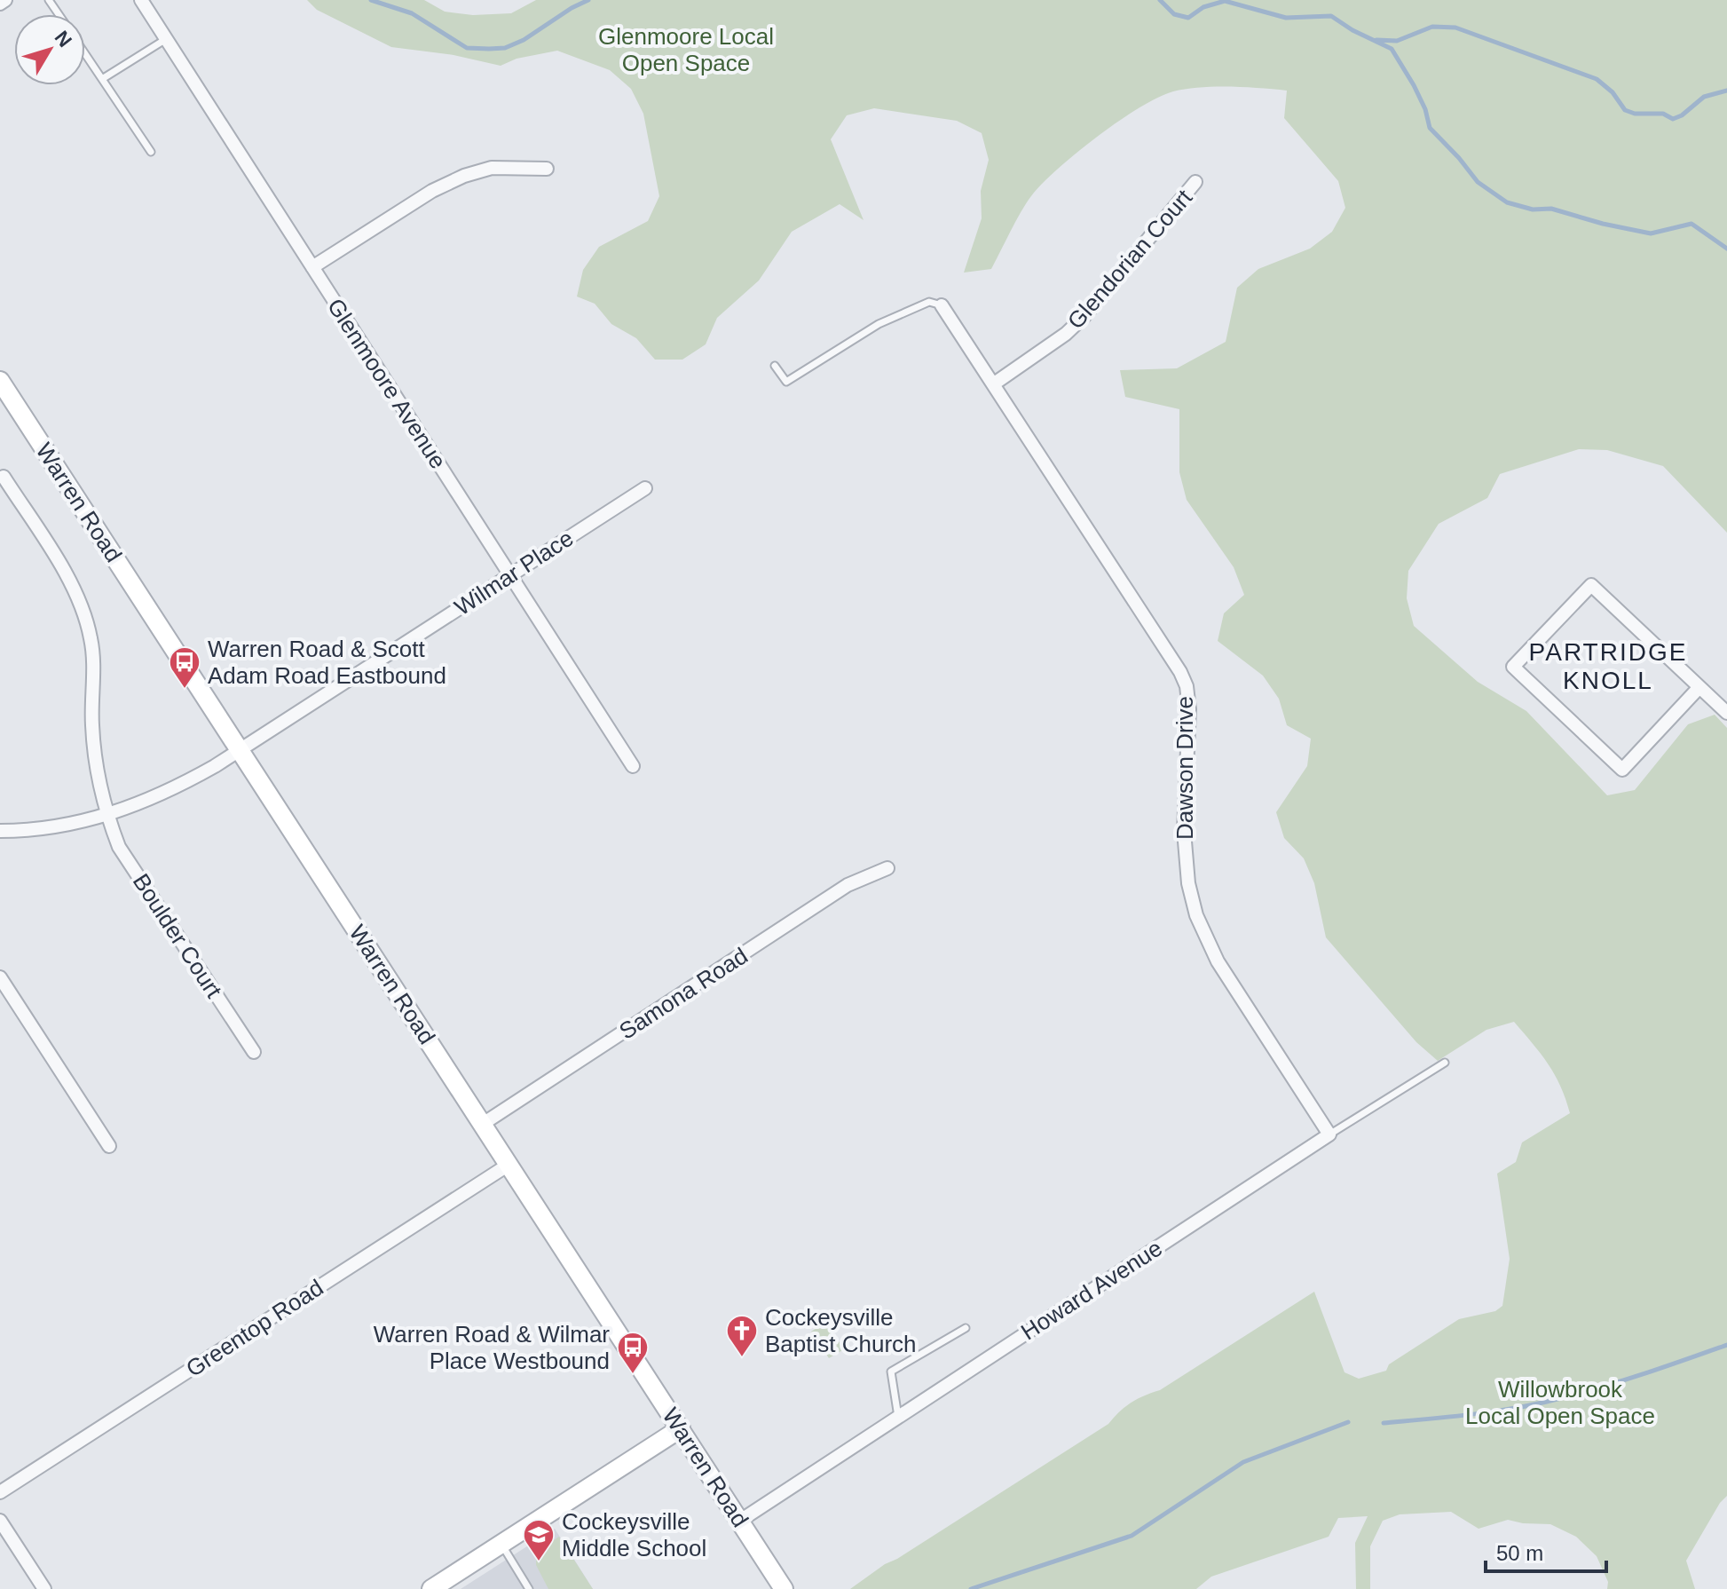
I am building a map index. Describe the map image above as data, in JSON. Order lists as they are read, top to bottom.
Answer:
{
  "streets": {
    "street": [
      "Glendorian Court",
      "Glenmoore Avenue",
      "Warren Road",
      "Wilmar Place",
      "Dawson Drive",
      "Boulder Court",
      "Samona Road",
      "Howard Avenue",
      "Greentop Road"
    ]
  },
  "crossings": [
    ["Glendorian Court", "Dawson Drive"],
    ["Glenmoore Avenue", "Wilmar Place"],
    ["Warren Road", "Wilmar Place"],
    ["Warren Road", "Samona Road"],
    ["Warren Road", "Howard Avenue"],
    ["Warren Road", "Greentop Road"],
    ["Wilmar Place", "Boulder Court"],
    ["Dawson Drive", "Howard Avenue"]
  ],
  "districts": ["PARTRIDGE KNOLL"],
  "parks": ["Glenmoore Local Open Space", "Willowbrook Local Open Space"],
  "places": {
    "bus stop": ["Warren Road & Scott Adam Road Eastbound", "Warren Road & Wilmar Place Westbound"],
    "church": ["Cockeysville Baptist Church"],
    "school or university": ["Cockeysville Middle School"]
  },
  "scale_bar": "50 m",
  "north": "top right"
}
